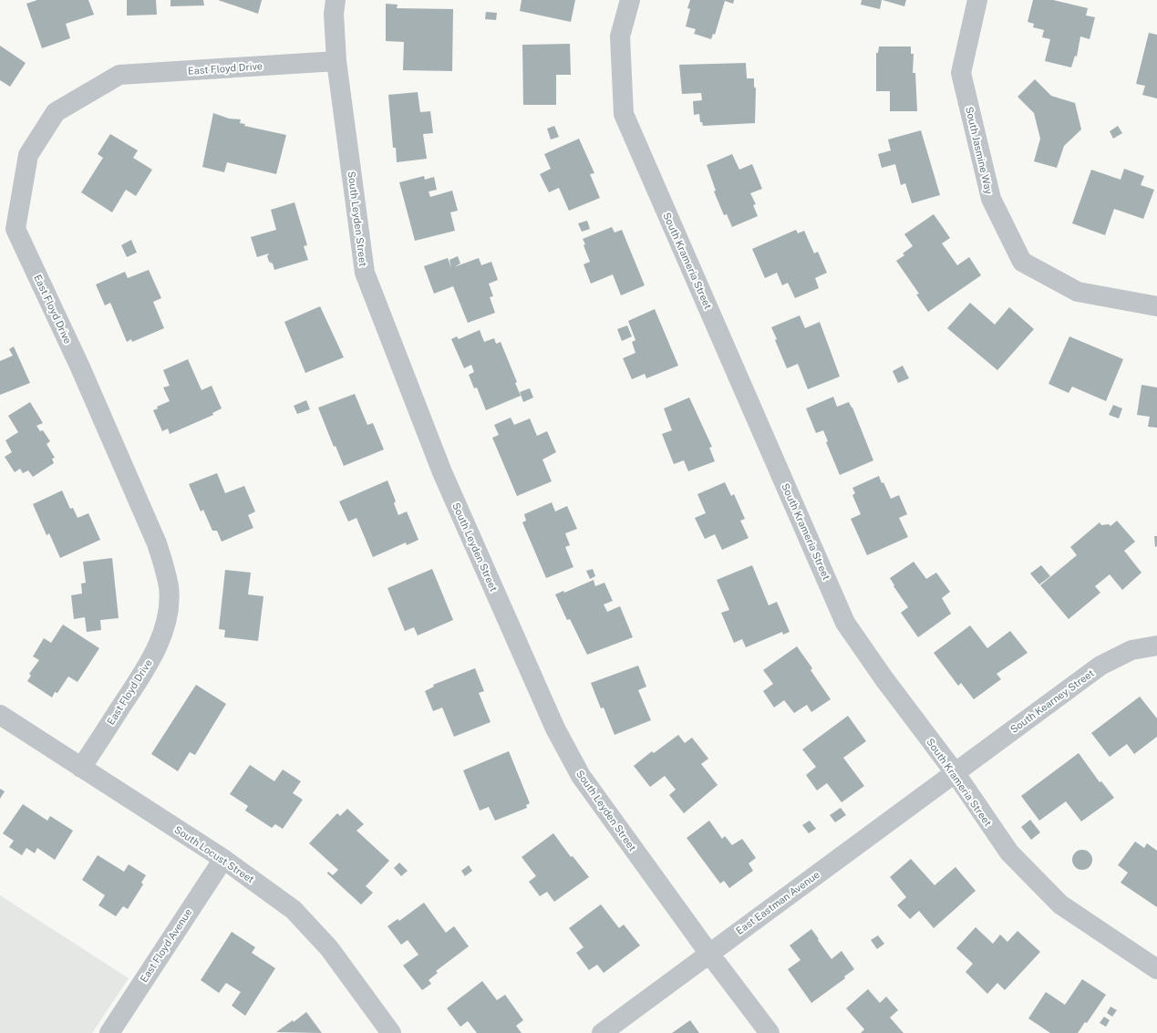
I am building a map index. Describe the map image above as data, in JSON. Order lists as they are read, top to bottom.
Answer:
{
  "streets": {
    "street": [
      "East Floyd Drive",
      "South Jasmine Way",
      "South Leyden Street",
      "South Krameria Street",
      "South Kearney Street",
      "South Locust Street",
      "East Eastman Avenue",
      "East Floyd Avenue"
    ]
  },
  "crossings": [
    ["East Floyd Drive", "South Leyden Street"],
    ["East Floyd Drive", "South Locust Street"],
    ["South Leyden Street", "East Eastman Avenue"],
    ["South Krameria Street", "South Kearney Street"],
    ["South Krameria Street", "East Eastman Avenue"],
    ["South Kearney Street", "East Eastman Avenue"],
    ["South Locust Street", "East Floyd Avenue"]
  ]
}
